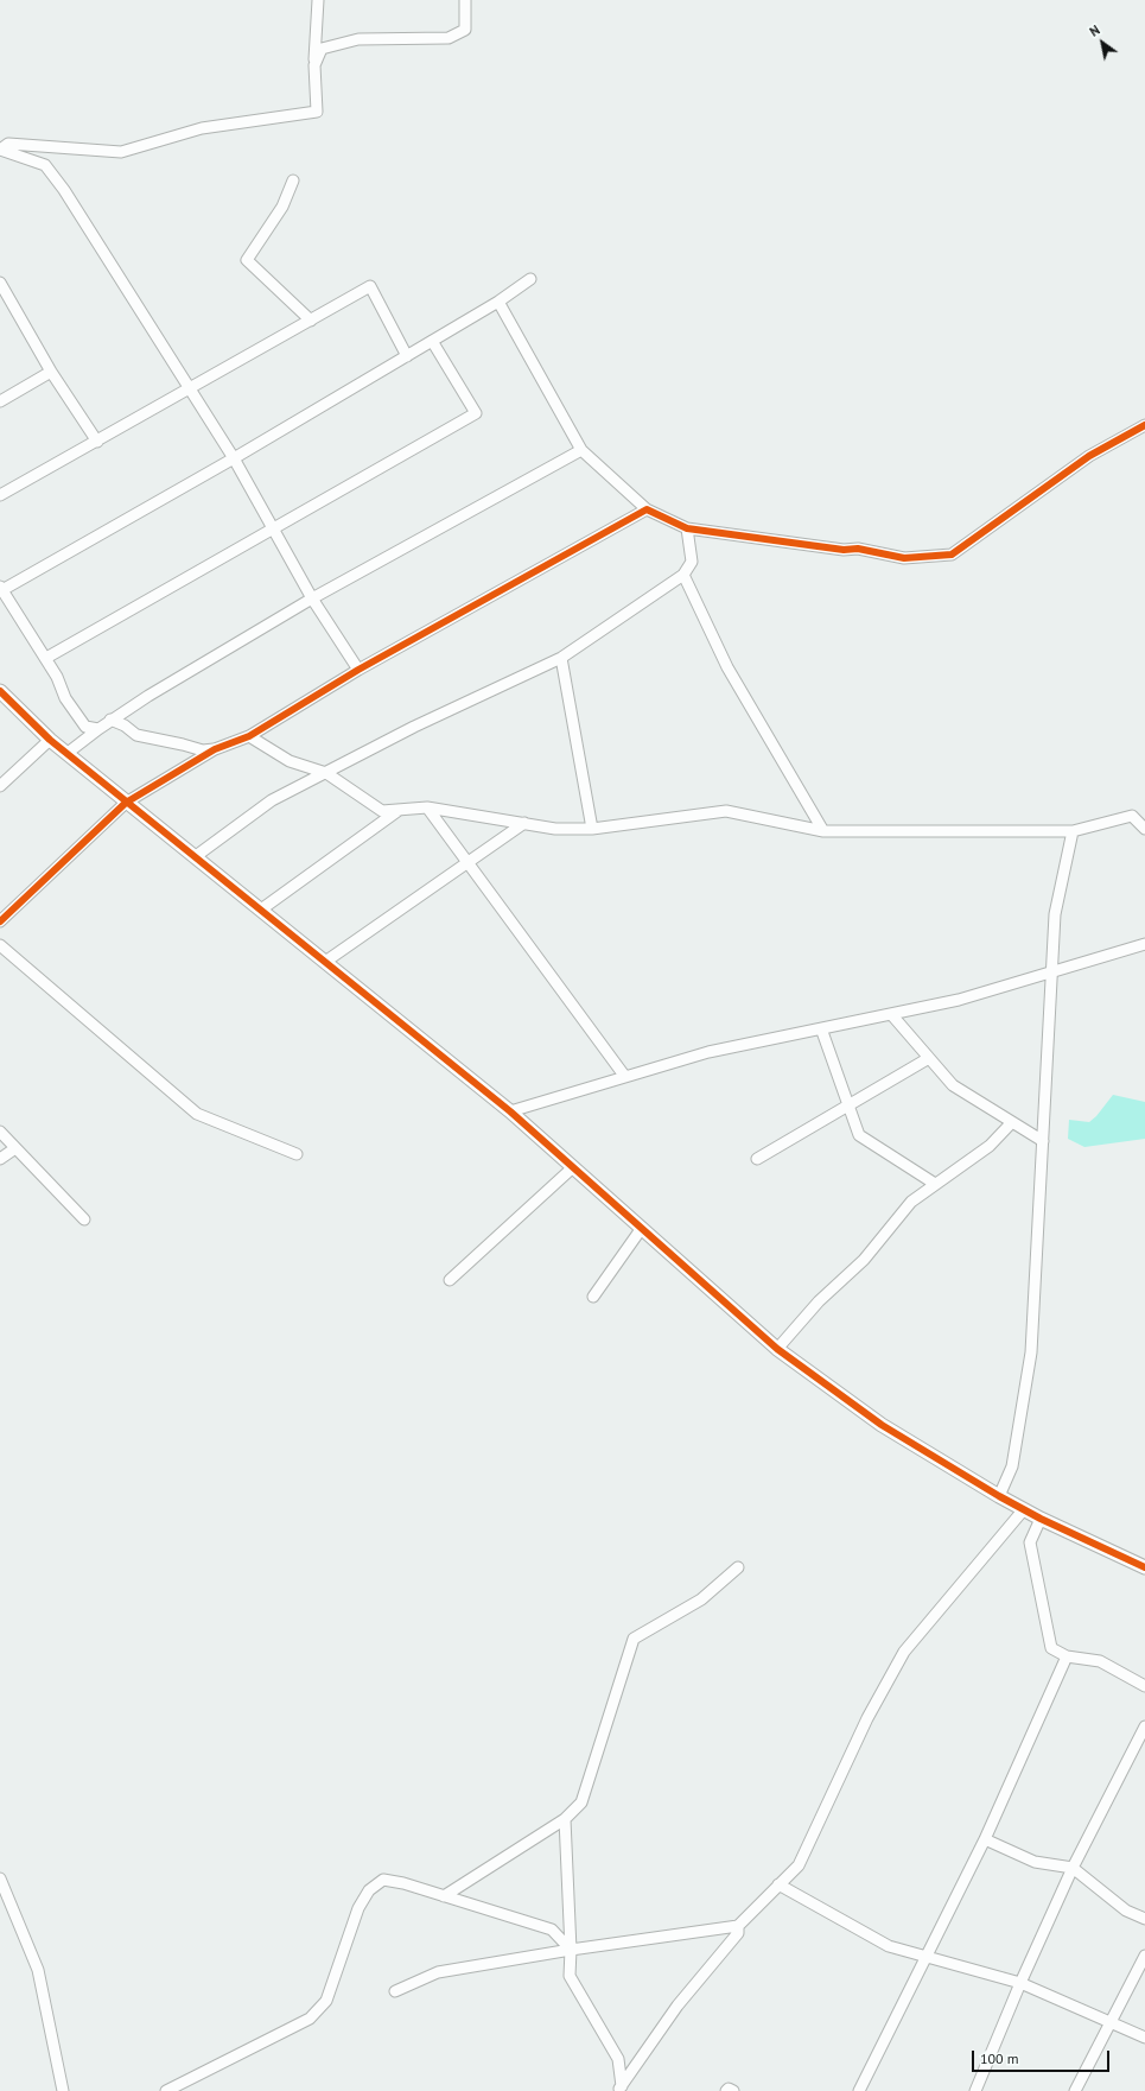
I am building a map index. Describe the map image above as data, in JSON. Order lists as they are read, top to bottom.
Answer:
{
  "scale_bar": "100 m",
  "north": "top left"
}
